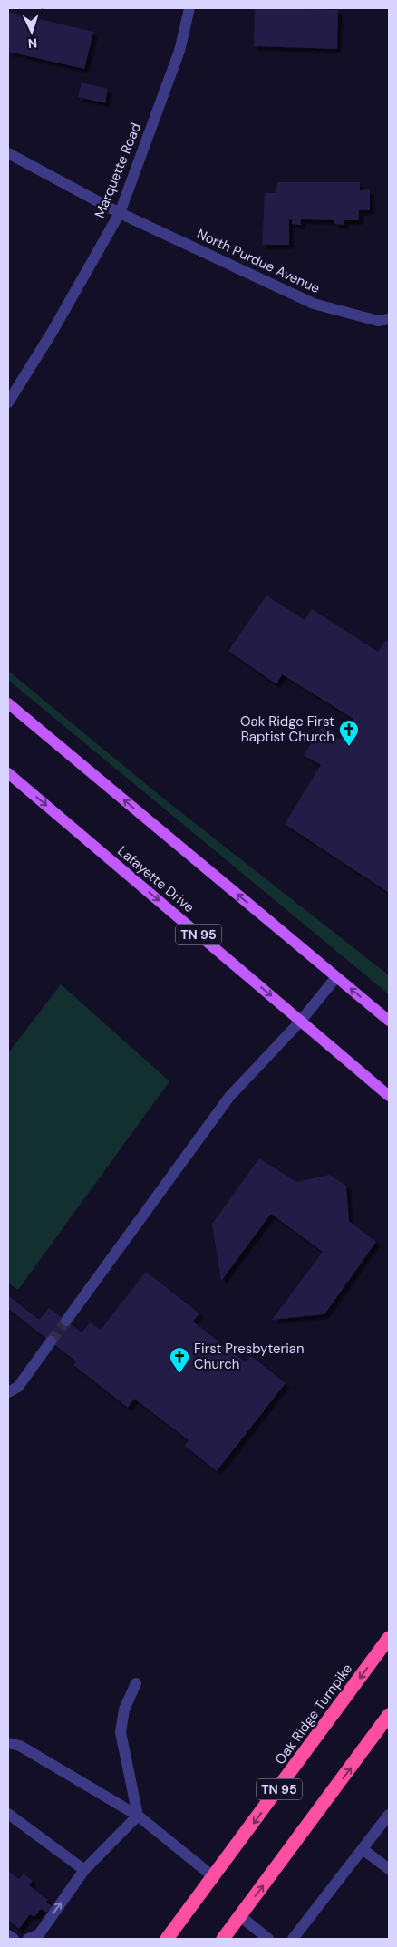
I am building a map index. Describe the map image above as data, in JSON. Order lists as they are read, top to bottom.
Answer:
{
  "streets": {
    "highway": ["TN 95", "Oak Ridge Turnpike"],
    "main road": ["Lafayette Drive"],
    "street": ["Marquette Road", "North Purdue Avenue"]
  },
  "crossings": [
    ["Marquette Road", "North Purdue Avenue"]
  ],
  "places": {
    "church": ["Oak Ridge First Baptist Church", "First Presbyterian Church"]
  },
  "north": "bottom"
}
